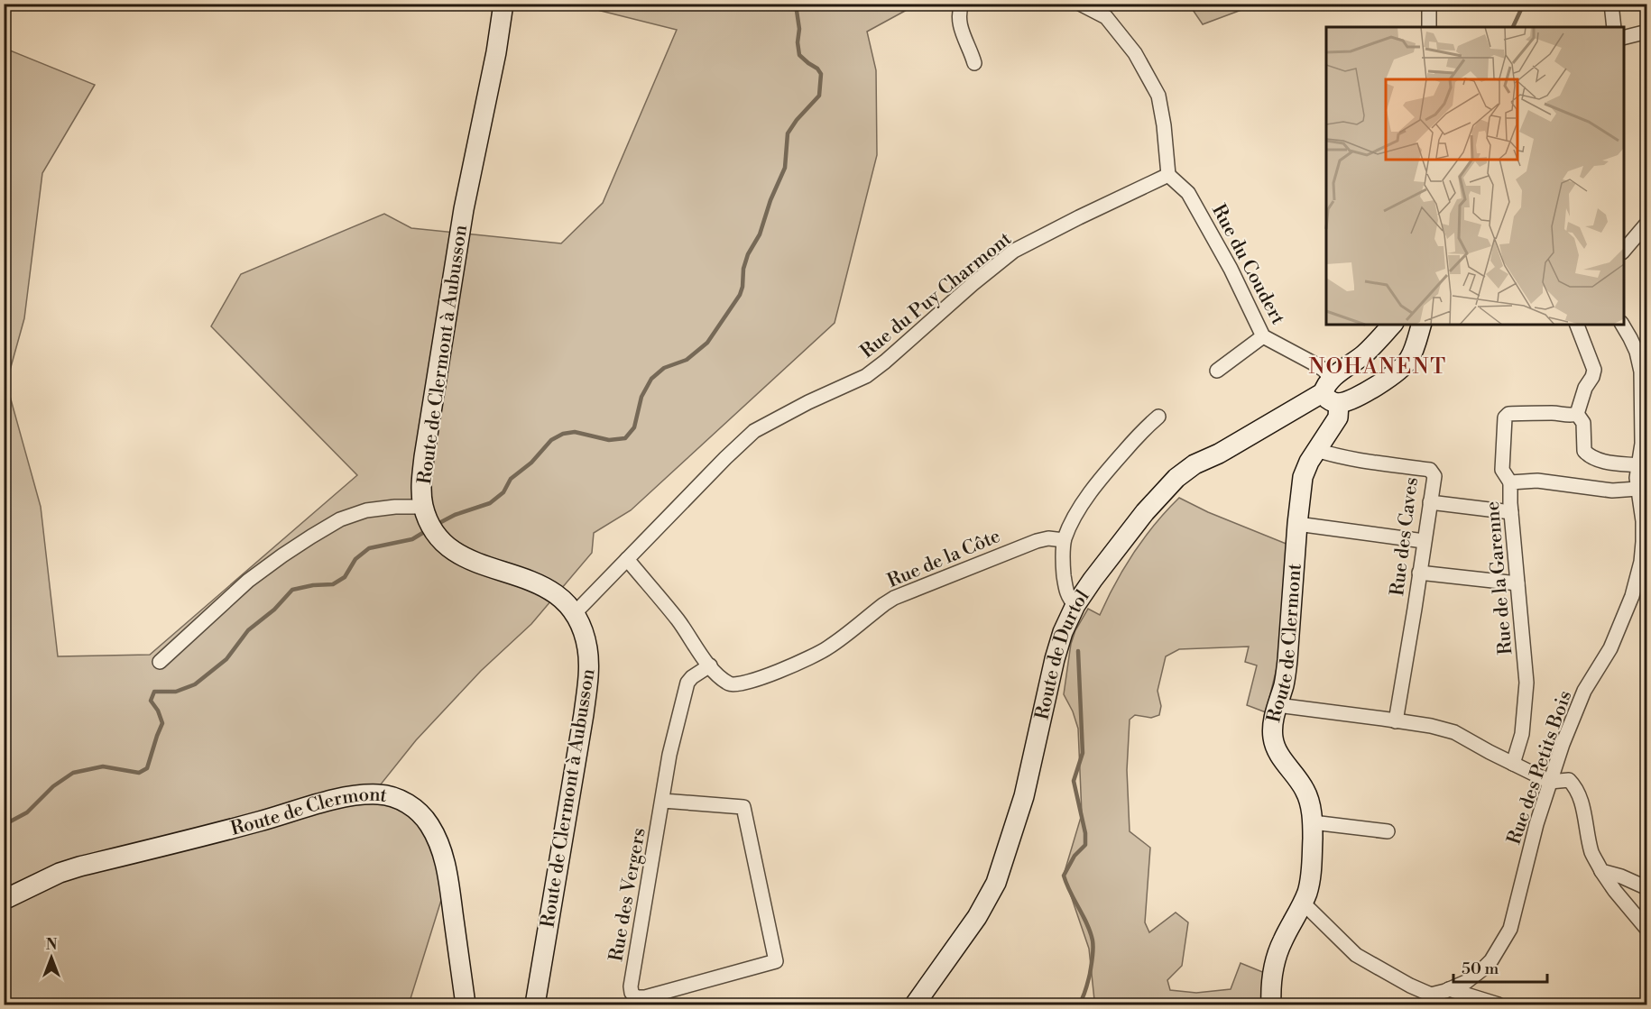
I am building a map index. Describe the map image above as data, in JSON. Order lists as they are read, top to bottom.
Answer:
{
  "streets": {
    "street": [
      "Rue du Coudert",
      "Rue du Puy Charmont",
      "Route de Clermont à Aubusson",
      "Rue des Caves",
      "Rue de la Côte",
      "Rue de la Garenne",
      "Route de Clermont",
      "Route de Durtol",
      "Rue des Petits Bois",
      "Rue des Vergers"
    ]
  },
  "crossings": [
    ["Rue du Coudert", "Rue du Puy Charmont"],
    ["Rue du Coudert", "Route de Durtol"],
    ["Rue du Puy Charmont", "Route de Clermont à Aubusson"],
    ["Rue du Puy Charmont", "Rue de la Côte"],
    ["Rue des Caves", "Route de Clermont"],
    ["Rue de la Côte", "Rue des Vergers"],
    ["Rue de la Garenne", "Rue des Petits Bois"]
  ],
  "districts": ["NOHANENT"],
  "scale_bar": "50 m",
  "north": "top"
}
